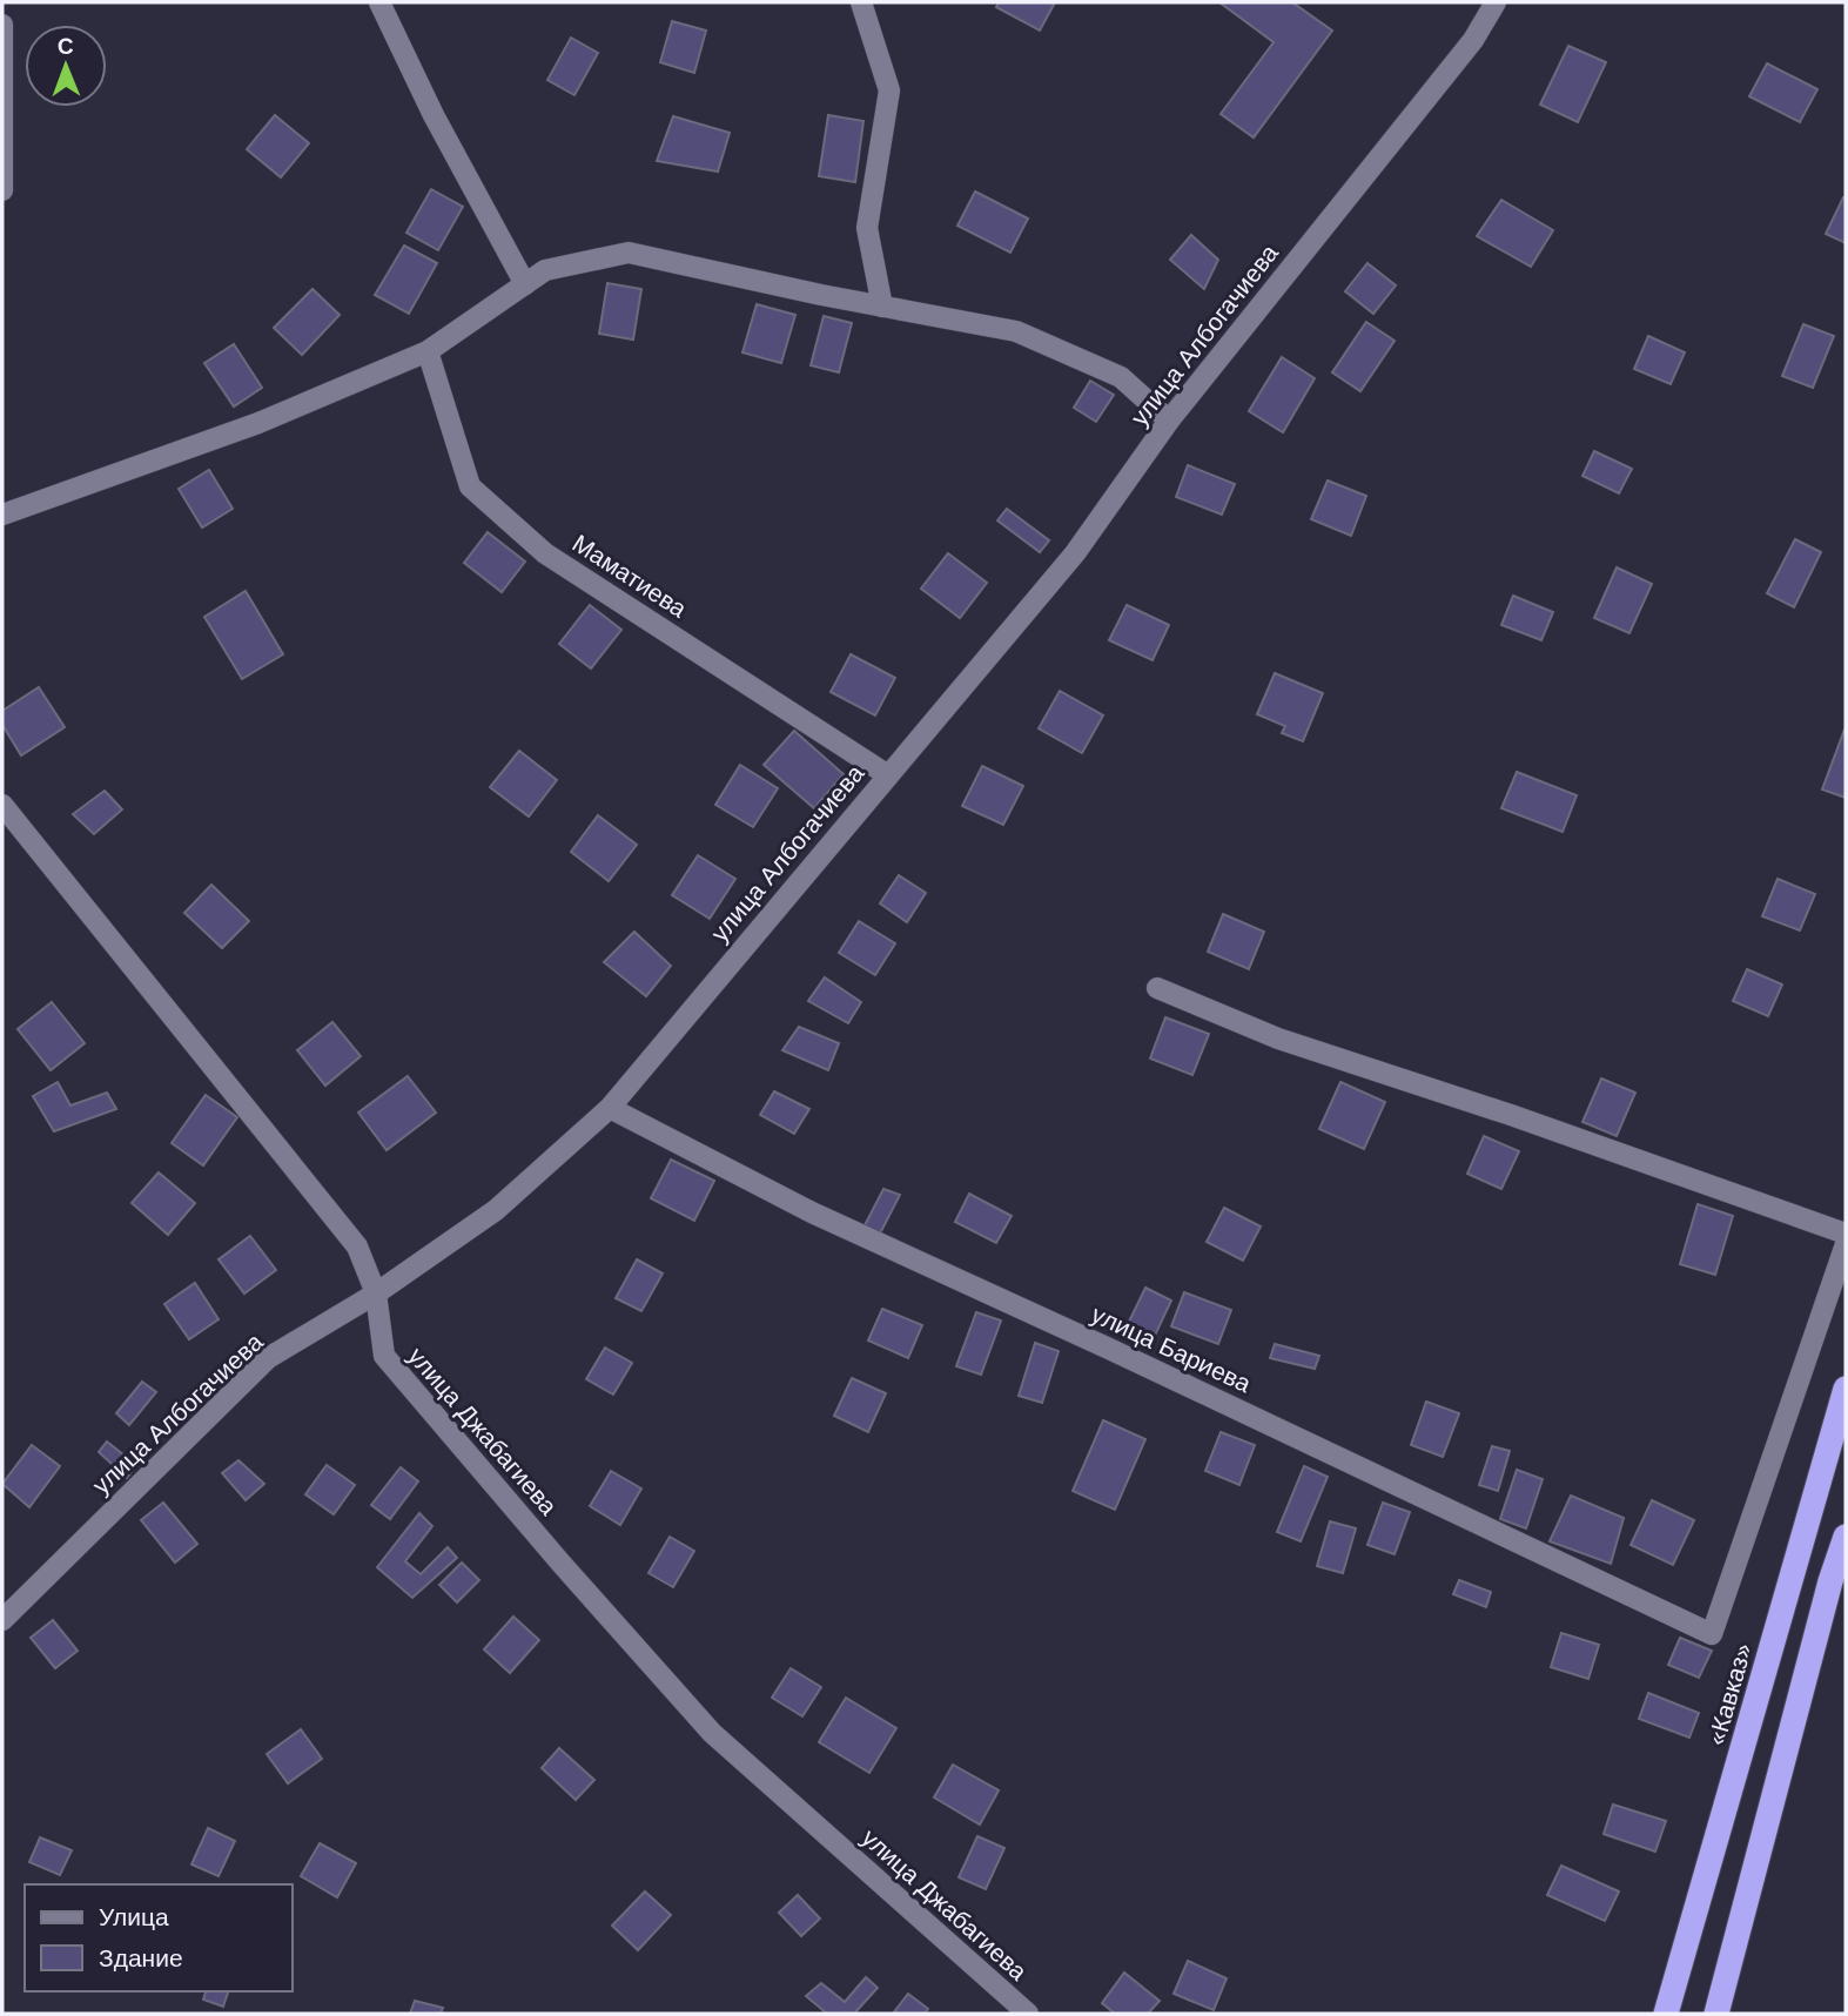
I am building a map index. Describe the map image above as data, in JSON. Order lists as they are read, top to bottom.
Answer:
{
  "streets": {
    "highway": ["«Кавказ»"],
    "street": [
      "улица Албогачиева",
      "Маматиева",
      "улица Бариева",
      "улица Джабагиева"
    ]
  },
  "crossings": [
    ["улица Албогачиева", "Маматиева"],
    ["улица Албогачиева", "улица Бариева"],
    ["улица Албогачиева", "улица Джабагиева"]
  ],
  "legend": ["Улица", "Здание"],
  "north": "top"
}
